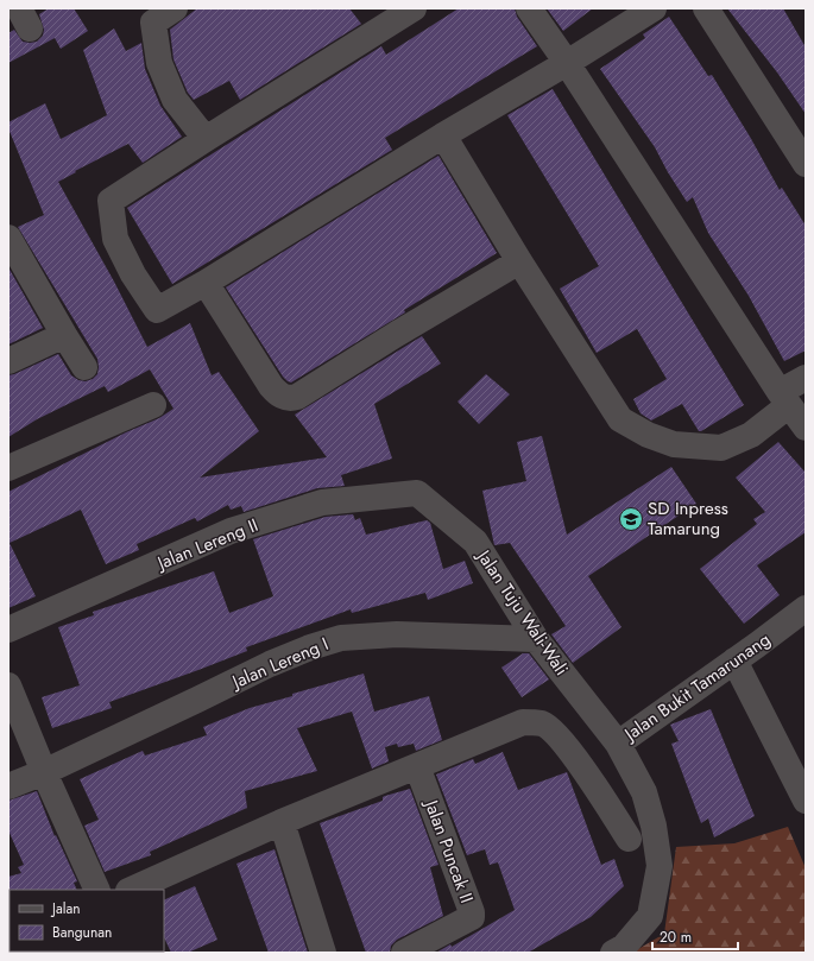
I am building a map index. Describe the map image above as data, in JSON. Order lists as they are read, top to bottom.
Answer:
{
  "streets": {
    "street": [
      "Jalan Lereng II",
      "Jalan Tuju Wali-Wali",
      "Jalan Lereng I",
      "Jalan Bukit Tamarunang",
      "Jalan Puncak II"
    ]
  },
  "crossings": [
    ["Jalan Lereng II", "Jalan Tuju Wali-Wali"],
    ["Jalan Tuju Wali-Wali", "Jalan Lereng I"],
    ["Jalan Tuju Wali-Wali", "Jalan Bukit Tamarunang"]
  ],
  "places": {
    "school or university": ["SD Inpress Tamarung"]
  },
  "legend": ["Jalan", "Bangunan"],
  "scale_bar": "20 m"
}
